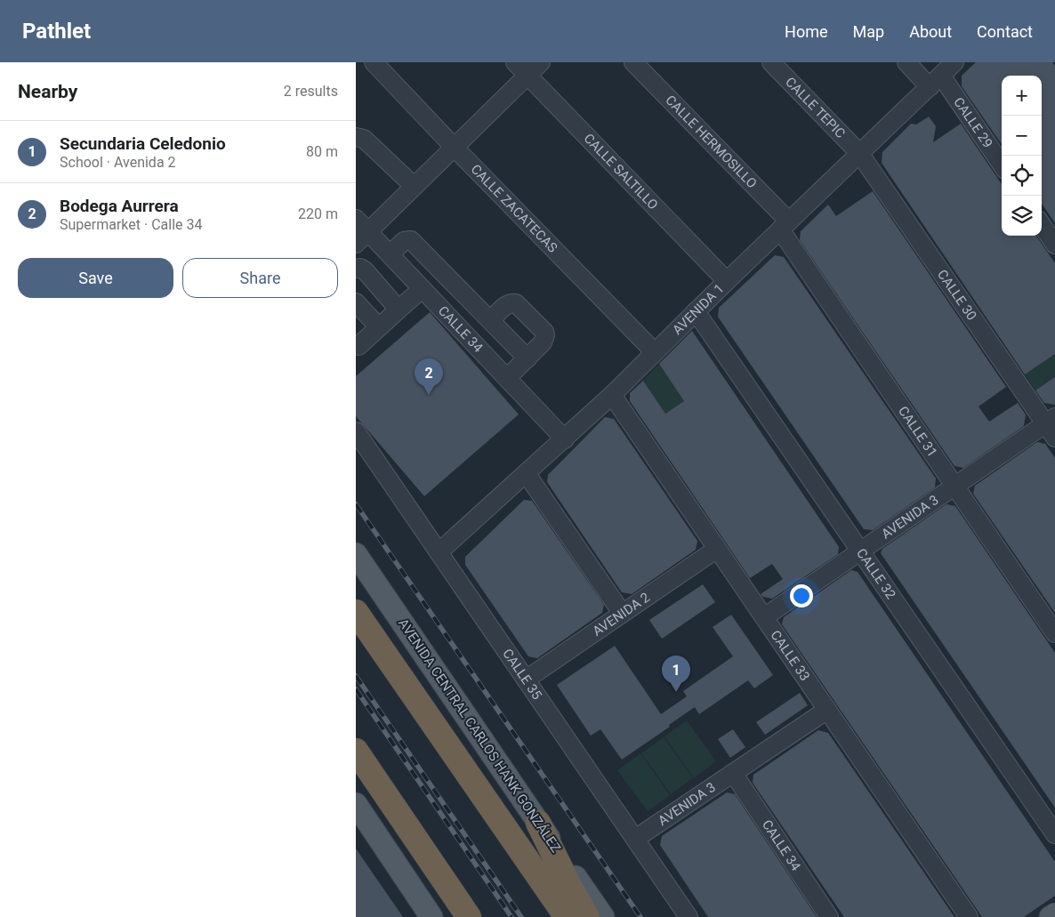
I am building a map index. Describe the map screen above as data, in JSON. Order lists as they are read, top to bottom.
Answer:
{
  "streets": {
    "main road": ["AVENIDA CENTRAL CARLOS HANK GONZÁLEZ"],
    "street": [
      "CALLE TEPIC",
      "CALLE 29",
      "CALLE HERMOSILLO",
      "CALLE SALTILLO",
      "CALLE ZACATECAS",
      "CALLE 30",
      "AVENIDA 1",
      "CALLE 34",
      "CALLE 31",
      "AVENIDA 3",
      "CALLE 32",
      "AVENIDA 2",
      "CALLE 33",
      "CALLE 35"
    ]
  },
  "crossings": [
    ["CALLE TEPIC", "CALLE 30"],
    ["CALLE TEPIC", "AVENIDA 1"],
    ["CALLE 29", "AVENIDA 1"],
    ["CALLE HERMOSILLO", "AVENIDA 1"],
    ["CALLE HERMOSILLO", "CALLE 31"],
    ["CALLE SALTILLO", "AVENIDA 1"],
    ["CALLE ZACATECAS", "AVENIDA 1"],
    ["CALLE 30", "AVENIDA 1"],
    ["CALLE 30", "AVENIDA 3"],
    ["AVENIDA 1", "CALLE 34"],
    ["AVENIDA 1", "CALLE 31"],
    ["AVENIDA 1", "CALLE 32"],
    ["AVENIDA 1", "CALLE 33"],
    ["AVENIDA 1", "CALLE 35"],
    ["CALLE 34", "AVENIDA 3"],
    ["CALLE 31", "AVENIDA 3"],
    ["AVENIDA 3", "CALLE 32"],
    ["AVENIDA 3", "CALLE 33"],
    ["AVENIDA 3", "CALLE 35"],
    ["AVENIDA 2", "CALLE 33"],
    ["AVENIDA 2", "CALLE 35"]
  ],
  "page": {
    "header": "Pathlet",
    "nav": [
      "Home",
      "Map",
      "About",
      "Contact"
    ],
    "heading": ["Nearby", "2 results"],
    "map_buttons": ["+", "−"],
    "list": [
      {
        "mark": "1",
        "name": "Secundaria Celedonio",
        "note": "School · Avenida 2",
        "value": "80 m"
      },
      {
        "mark": "2",
        "name": "Bodega Aurrera",
        "note": "Supermarket · Calle 34",
        "value": "220 m"
      }
    ],
    "buttons": ["Save", "Share"],
    "pins": ["2", "1"]
  }
}
